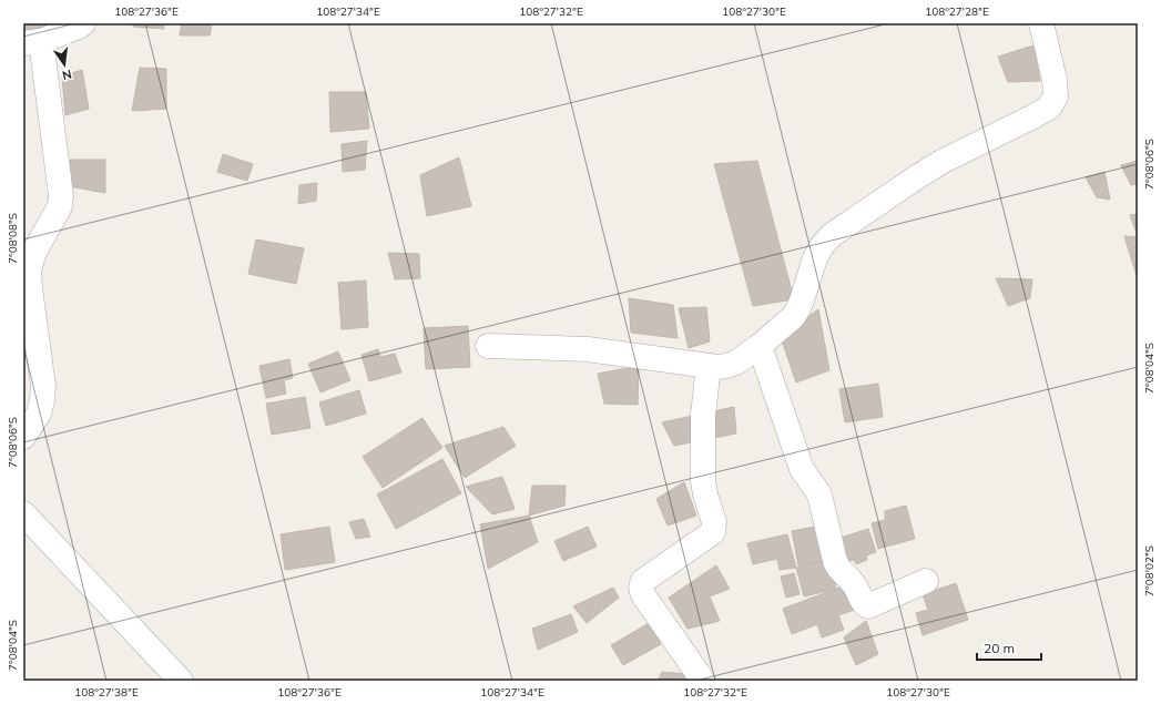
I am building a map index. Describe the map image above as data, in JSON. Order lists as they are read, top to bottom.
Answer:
{
  "scale_bar": "20 m",
  "north": "bottom",
  "coordinates": [
    "108°27'36\"E",
    "108°27'34\"E",
    "108°27'32\"E",
    "108°27'30\"E",
    "108°27'28\"E",
    "7°08'06\"S",
    "7°08'08\"S",
    "7°08'04\"S",
    "7°08'02\"S",
    "108°27'38\"E"
  ]
}
